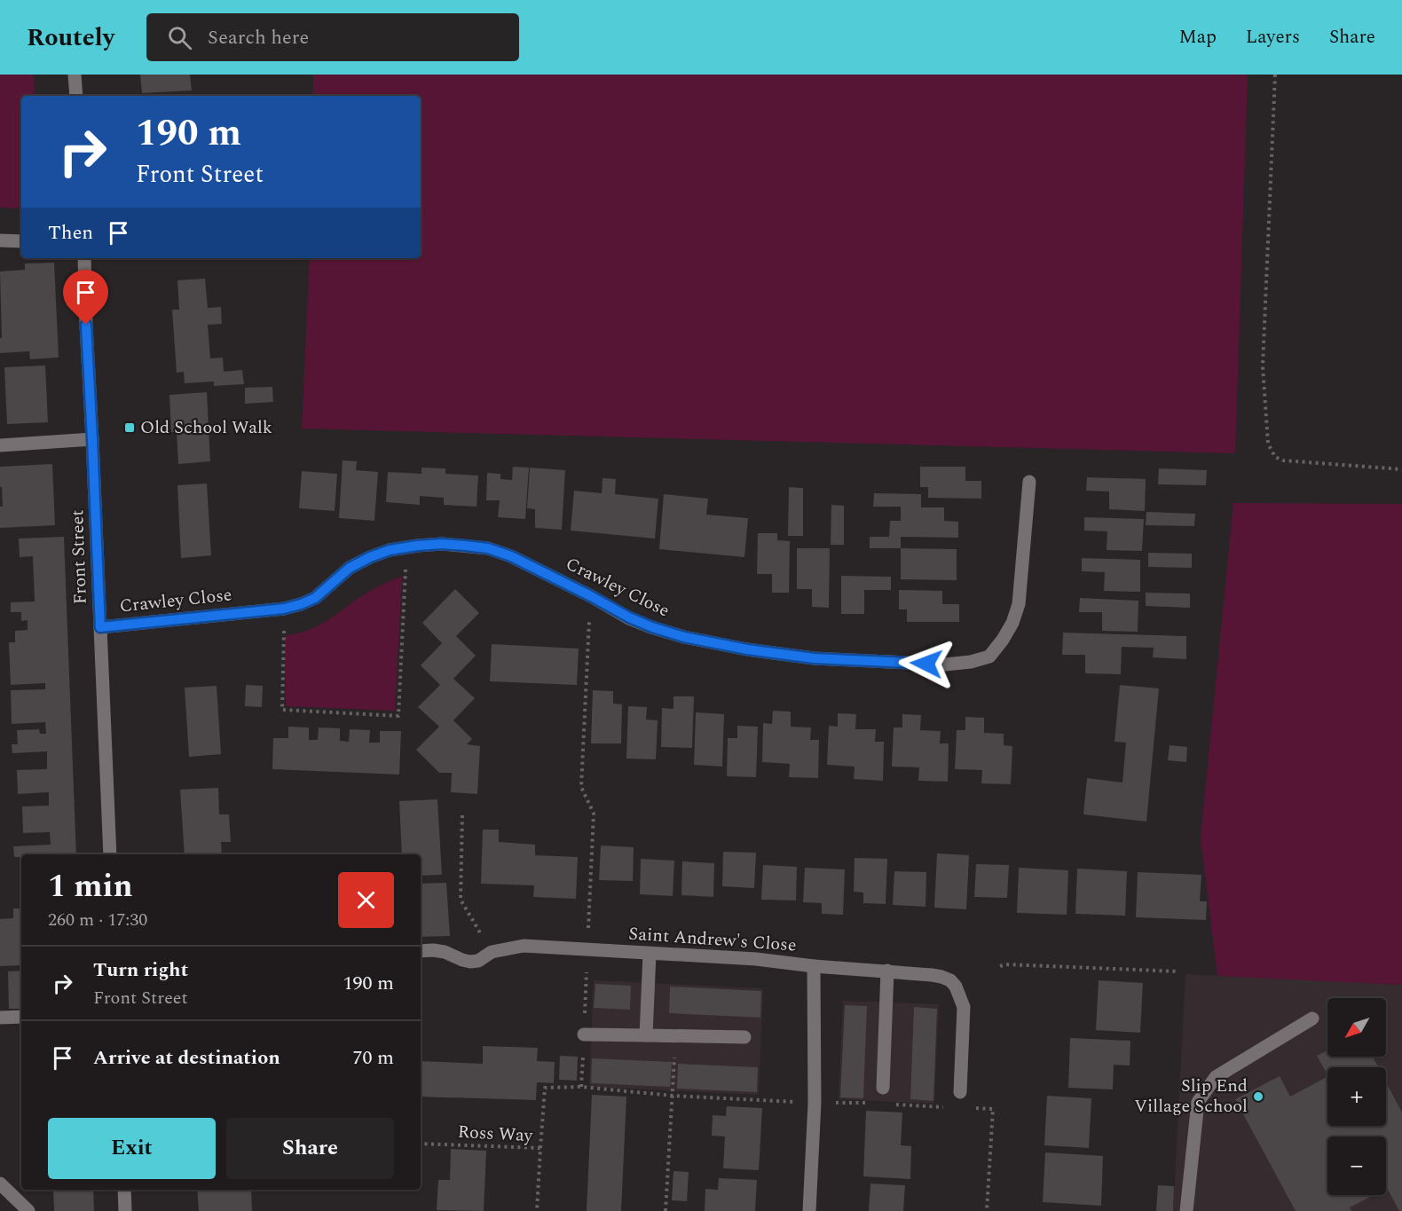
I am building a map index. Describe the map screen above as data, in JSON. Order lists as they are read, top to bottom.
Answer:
{
  "streets": {
    "street": ["Front Street", "Crawley Close", "Saint Andrew's Close"],
    "path": ["Ross Way"]
  },
  "crossings": [
    ["Front Street", "Crawley Close"]
  ],
  "places": {
    "transit": ["Old School Walk"],
    "other": ["Slip End Village School"]
  },
  "north": "bottom left",
  "page": {
    "header": "Routely",
    "search": "Search here",
    "nav": ["Map", "Layers", "Share"],
    "turn": ["190 m", "Front Street"],
    "then": "Then",
    "heading": ["1 min", "260 m · 17:30"],
    "list": [
      {
        "name": "Turn right",
        "note": "Front Street",
        "value": "190 m"
      },
      {
        "name": "Arrive at destination",
        "value": "70 m"
      }
    ],
    "map_buttons": ["+", "−"],
    "buttons": ["Exit", "Share"]
  }
}
